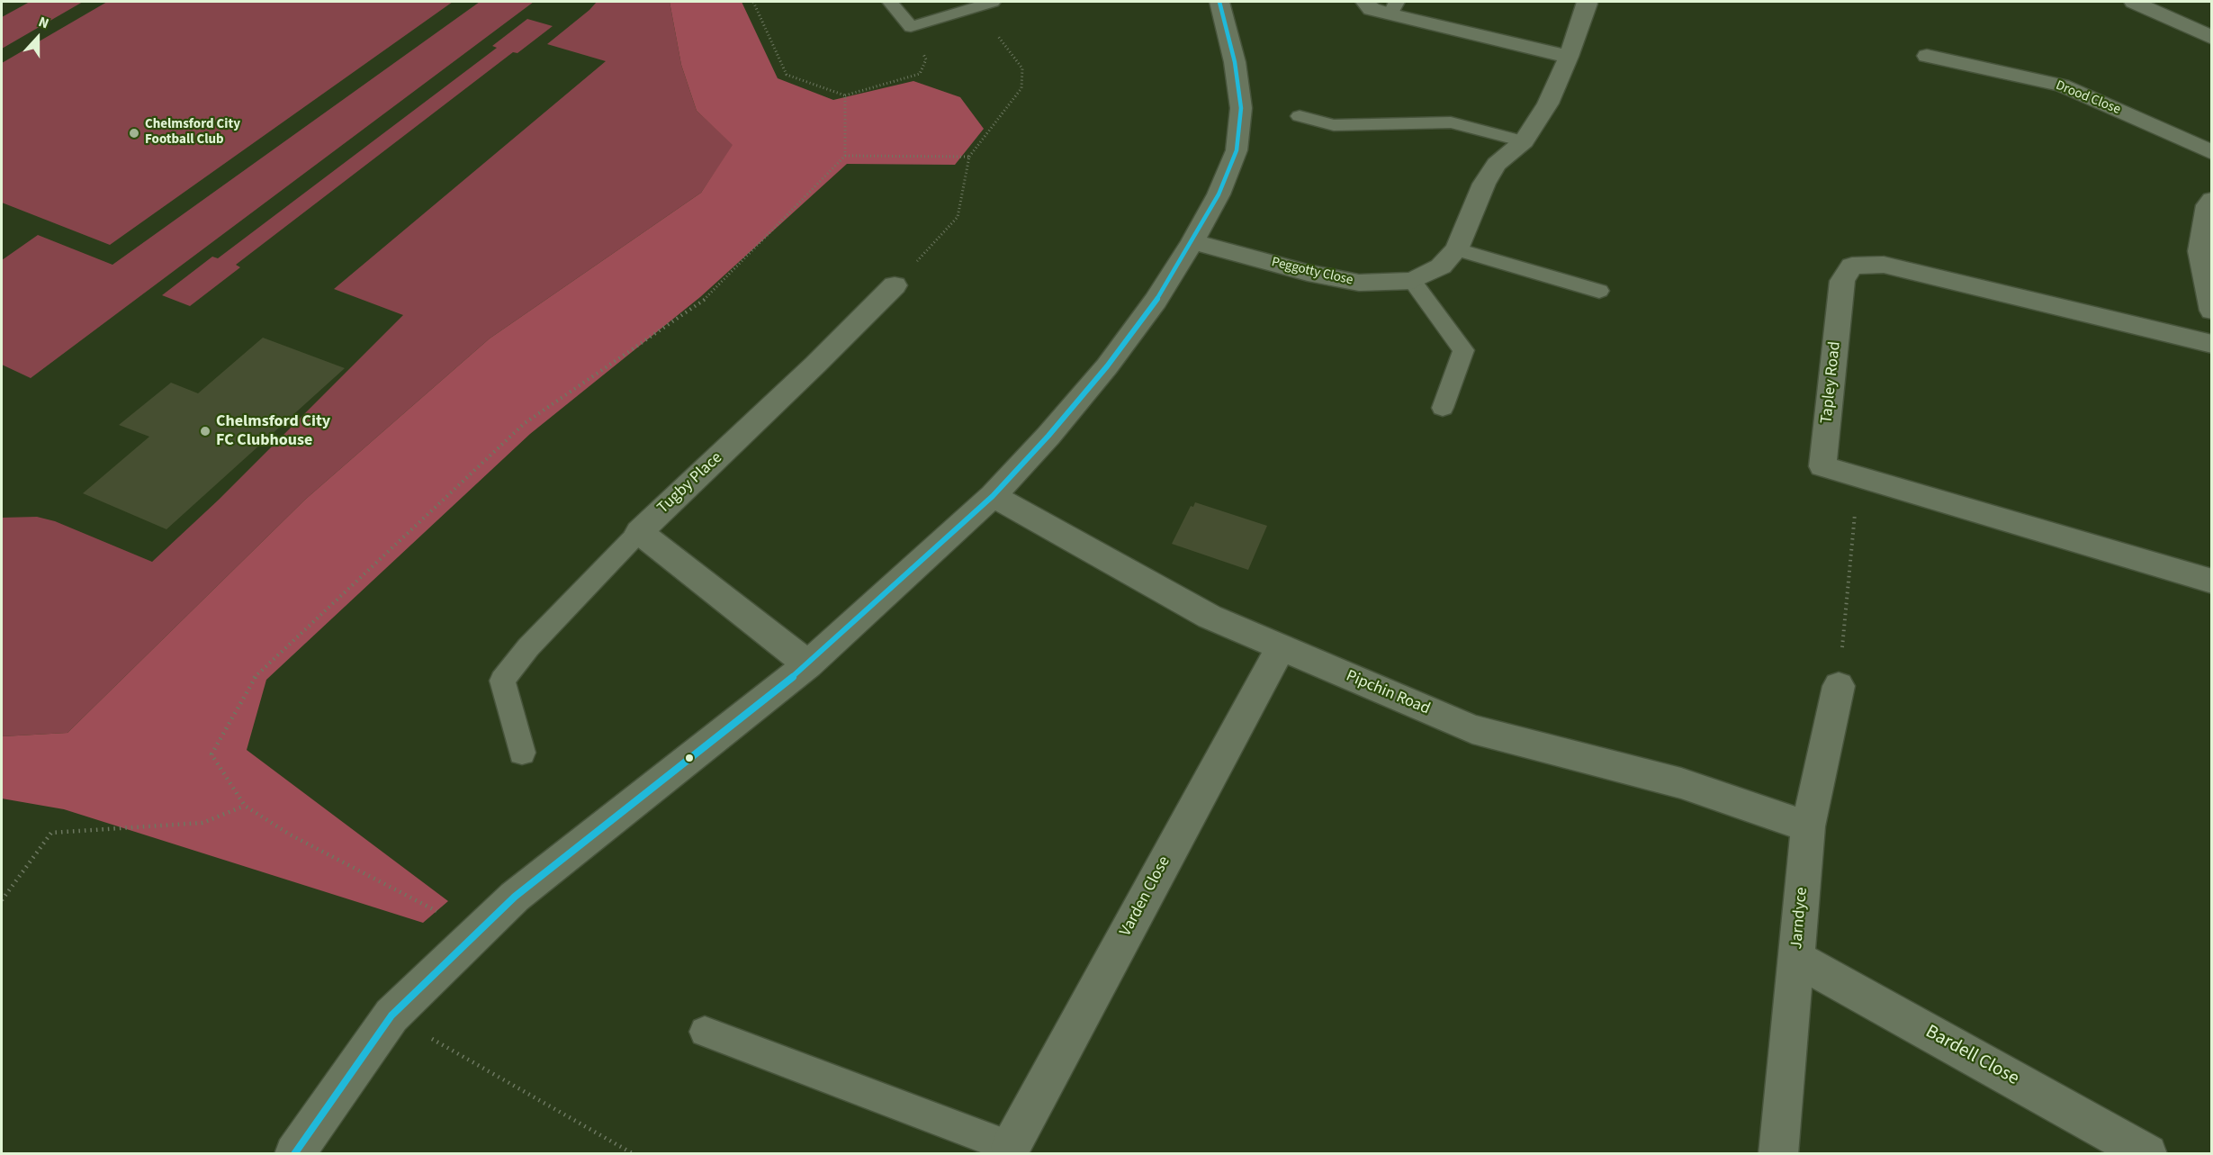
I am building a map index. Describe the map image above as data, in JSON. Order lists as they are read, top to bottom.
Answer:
{
  "streets": {
    "street": [
      "Drood Close",
      "Peggotty Close",
      "Tapley Road",
      "Tugby Place",
      "Pipchin Road",
      "Varden Close",
      "Jarndyce",
      "Bardell Close"
    ]
  },
  "crossings": [
    ["Pipchin Road", "Varden Close"],
    ["Pipchin Road", "Jarndyce"],
    ["Jarndyce", "Bardell Close"]
  ],
  "places": ["Chelmsford City Football Club", "Chelmsford City FC Clubhouse"],
  "north": "top"
}
